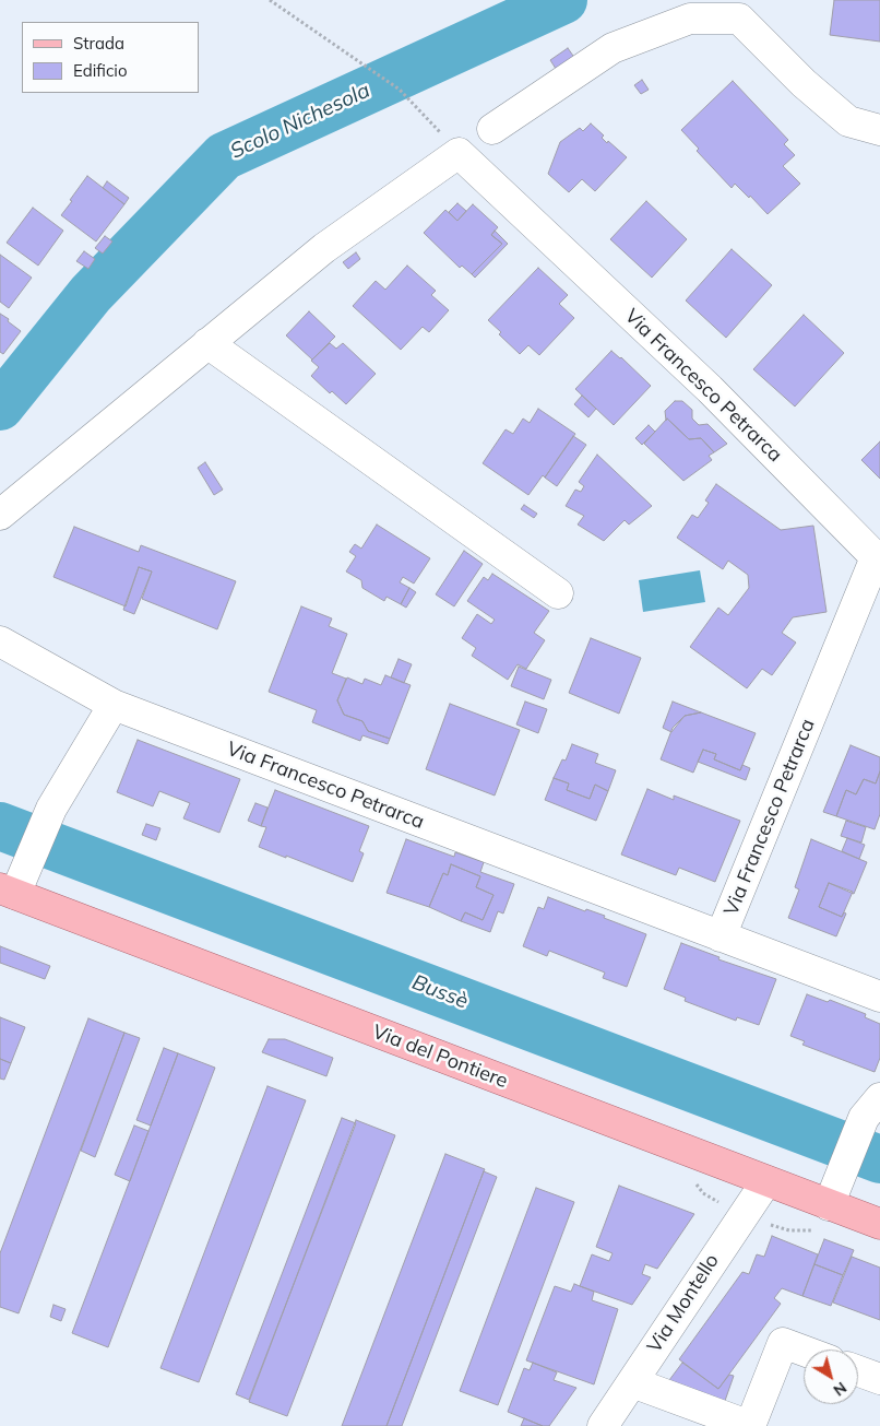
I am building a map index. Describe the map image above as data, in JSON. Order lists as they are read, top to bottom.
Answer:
{
  "streets": {
    "main road": ["Via del Pontiere"],
    "street": ["Via Francesco Petrarca", "Via Montello"]
  },
  "crossings": [
    ["Via del Pontiere", "Via Montello"]
  ],
  "water": ["Scolo Nichesola", "Bussè"],
  "legend": ["Strada", "Edificio"],
  "north": "bottom right"
}
